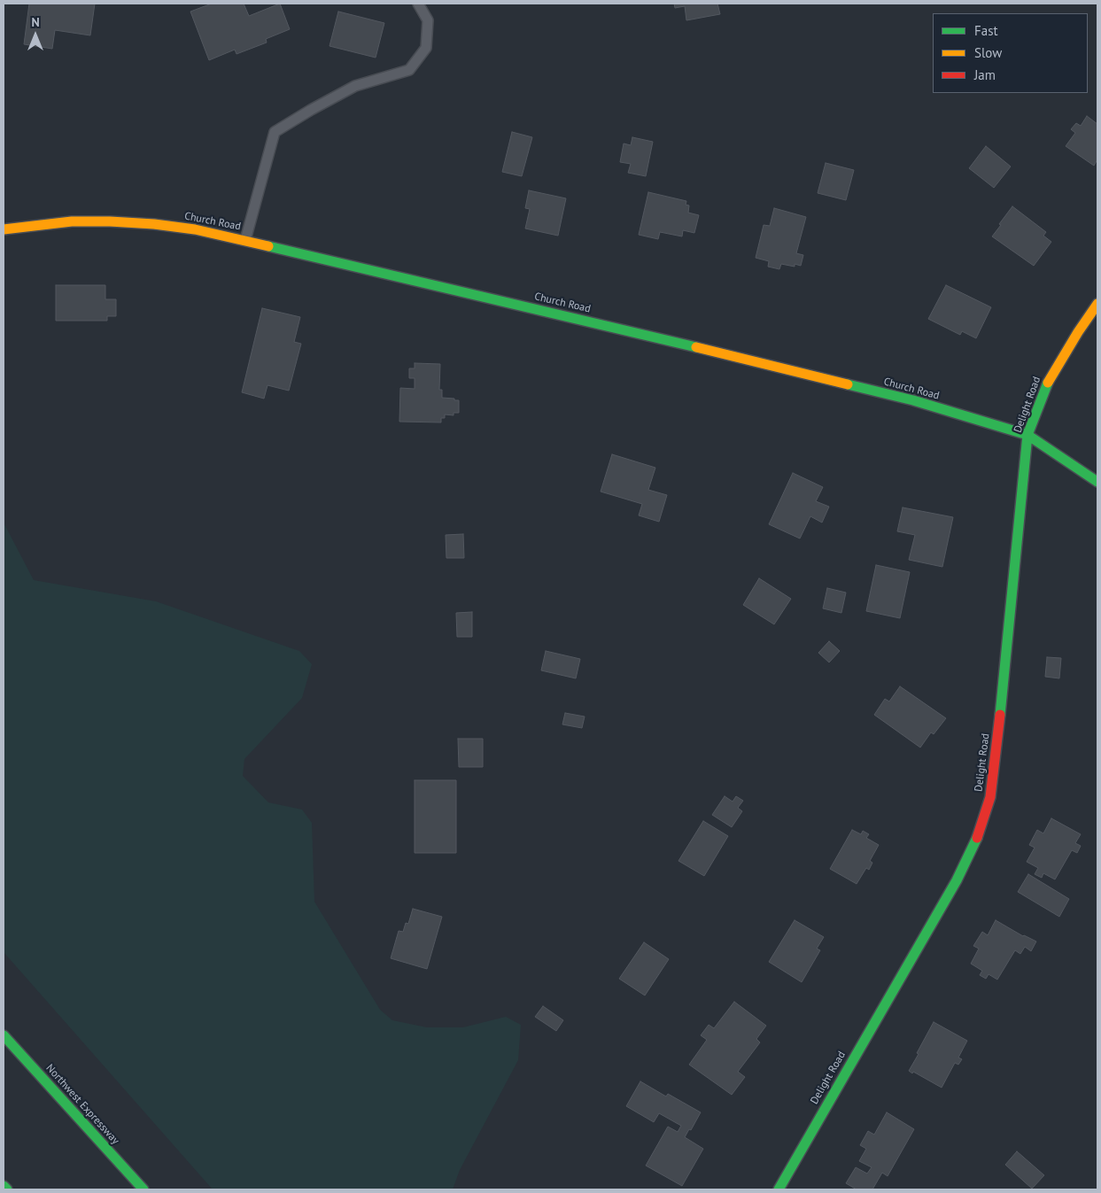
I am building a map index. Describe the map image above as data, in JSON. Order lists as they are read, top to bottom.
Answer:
{
  "streets": {
    "main road": ["Church Road", "Delight Road", "Northwest Expressway"]
  },
  "crossings": [
    ["Church Road", "Delight Road"]
  ],
  "legend": ["Fast", "Slow", "Jam"],
  "north": "top"
}
